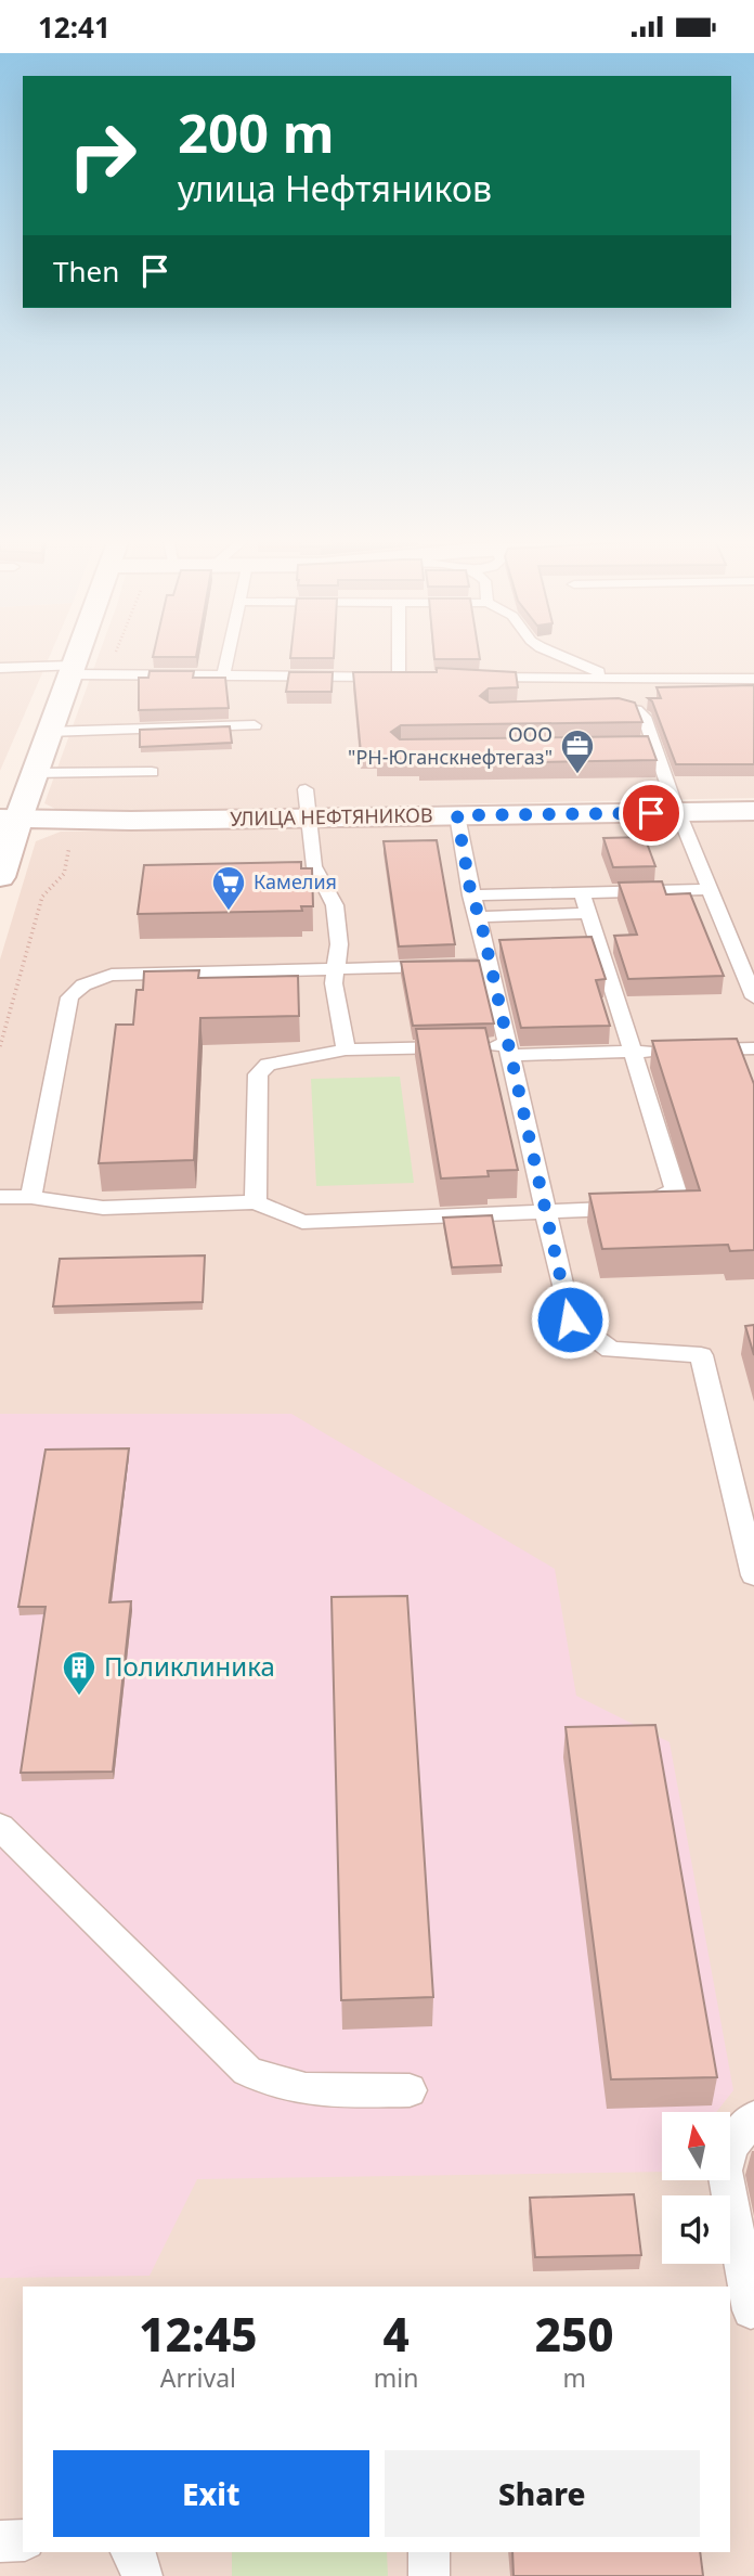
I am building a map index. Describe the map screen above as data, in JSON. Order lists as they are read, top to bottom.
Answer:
{
  "streets": {
    "street": ["УЛИЦА НЕФТЯНИКОВ"]
  },
  "places": {
    "office": ["ООО \"РН-Юганскнефтегаз\""],
    "supermarket": ["Камелия"],
    "building": ["Поликлиника"]
  },
  "north": "top",
  "page": {
    "status": "12:41",
    "turn": ["200 m", "улица Нефтяников"],
    "then": "Then",
    "eta": [
      "12:45",
      "Arrival",
      "4",
      "min",
      "250",
      "m"
    ],
    "buttons": ["Exit", "Share"]
  }
}
